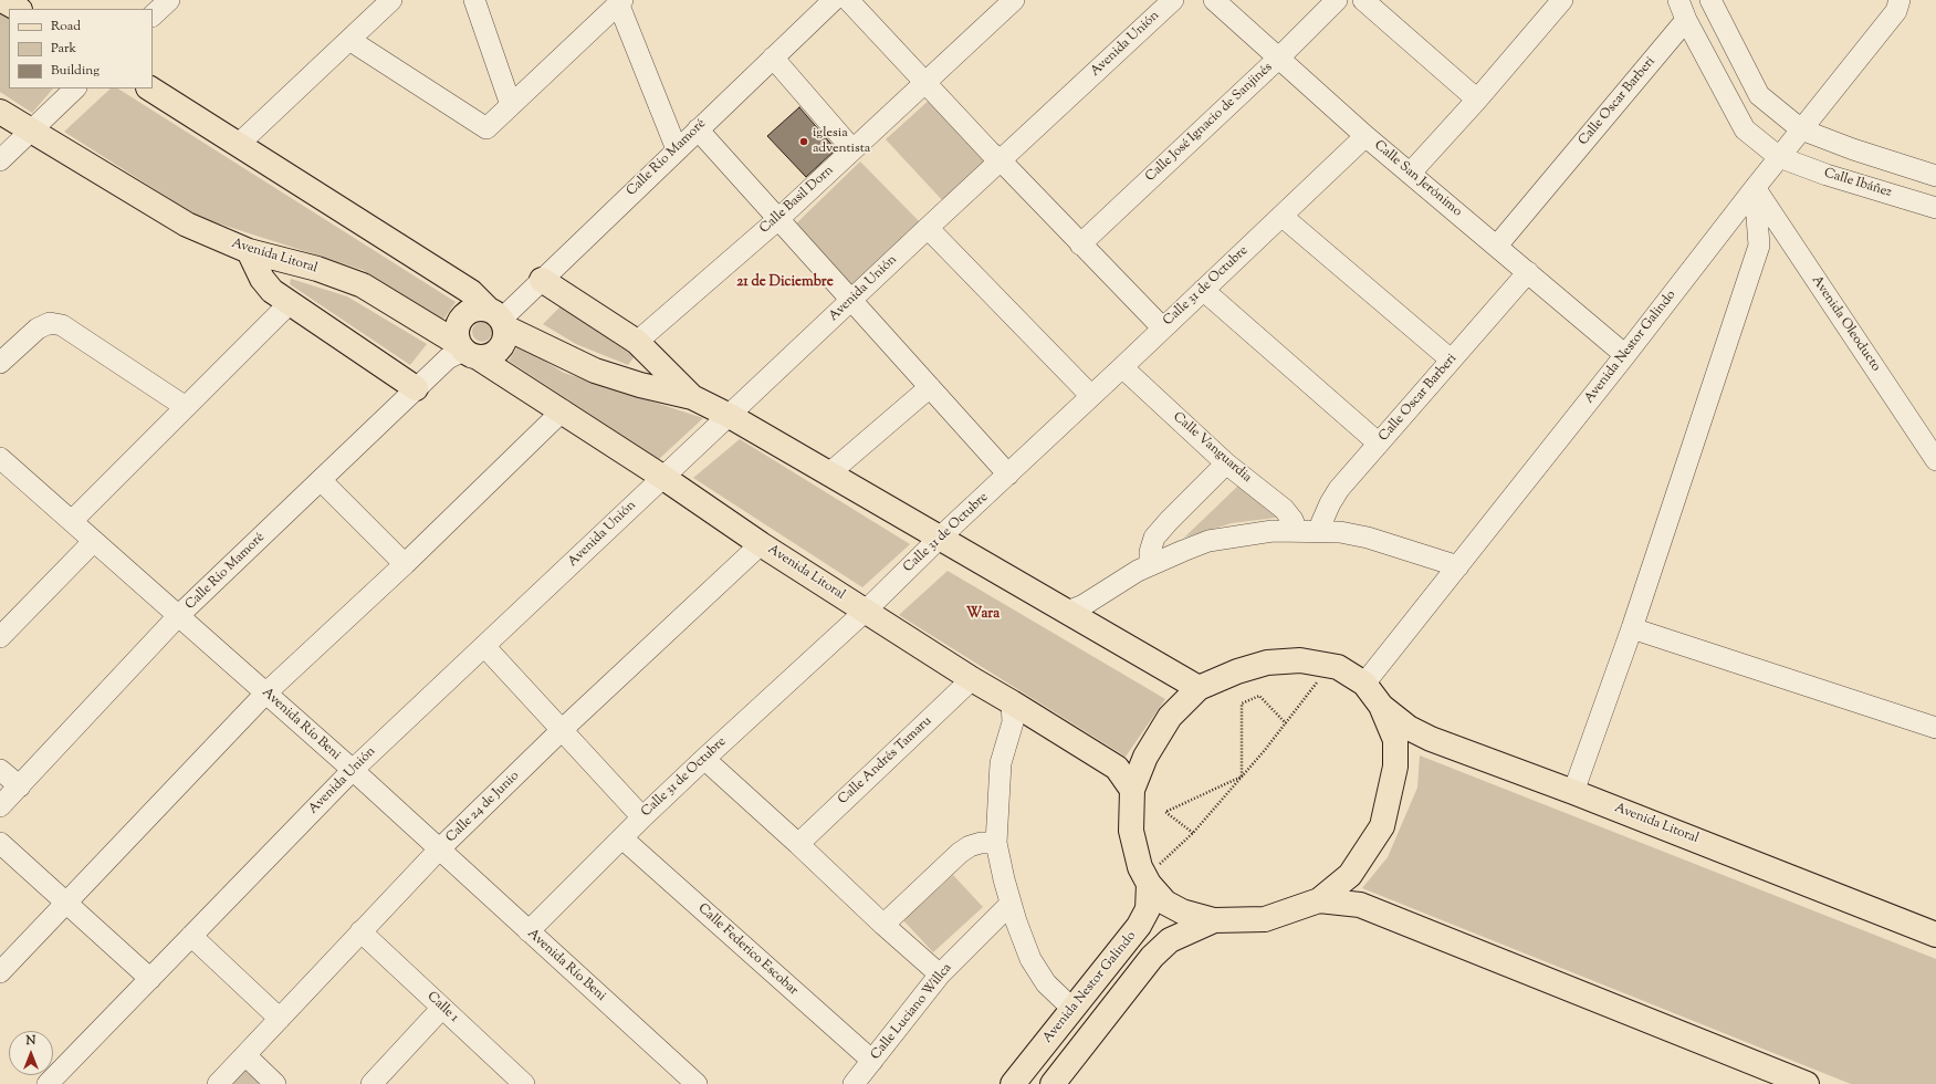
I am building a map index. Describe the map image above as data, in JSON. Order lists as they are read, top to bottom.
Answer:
{
  "streets": {
    "main road": ["Avenida Litoral", "Avenida Nestor Galindo"],
    "street": [
      "Avenida Unión",
      "Calle Oscar Barberi",
      "Calle José Ignacio de Sanjinés",
      "Calle Río Mamoré",
      "Calle San Jerónimo",
      "Calle Ibáñez",
      "Calle Basil Dorn",
      "Calle 31 de Octubre",
      "Avenida Oleoducto",
      "Calle Vanguardia",
      "Avenida Río Beni",
      "Calle Andrés Tamaru",
      "Calle 24 de Junio",
      "Calle Federico Escobar",
      "Calle 1",
      "Calle Luciano Willca"
    ]
  },
  "crossings": [
    ["Avenida Unión", "Avenida Litoral"],
    ["Avenida Unión", "Avenida Río Beni"],
    ["Calle Oscar Barberi", "Calle San Jerónimo"],
    ["Calle José Ignacio de Sanjinés", "Calle San Jerónimo"],
    ["Calle Río Mamoré", "Avenida Litoral"],
    ["Calle Río Mamoré", "Avenida Río Beni"],
    ["Calle San Jerónimo", "Calle 31 de Octubre"],
    ["Calle San Jerónimo", "Avenida Nestor Galindo"],
    ["Calle Ibáñez", "Avenida Nestor Galindo"],
    ["Avenida Litoral", "Calle 31 de Octubre"],
    ["Avenida Litoral", "Calle Andrés Tamaru"],
    ["Avenida Litoral", "Calle 24 de Junio"],
    ["Calle 31 de Octubre", "Calle Vanguardia"],
    ["Calle 31 de Octubre", "Avenida Río Beni"],
    ["Calle 31 de Octubre", "Calle Federico Escobar"],
    ["Avenida Oleoducto", "Avenida Nestor Galindo"],
    ["Avenida Río Beni", "Calle 24 de Junio"],
    ["Calle 24 de Junio", "Calle 1"],
    ["Calle Federico Escobar", "Calle Luciano Willca"]
  ],
  "districts": ["21 de Diciembre", "Wara"],
  "places": ["iglesia adventista"],
  "legend": ["Road", "Park", "Building"],
  "north": "top"
}
